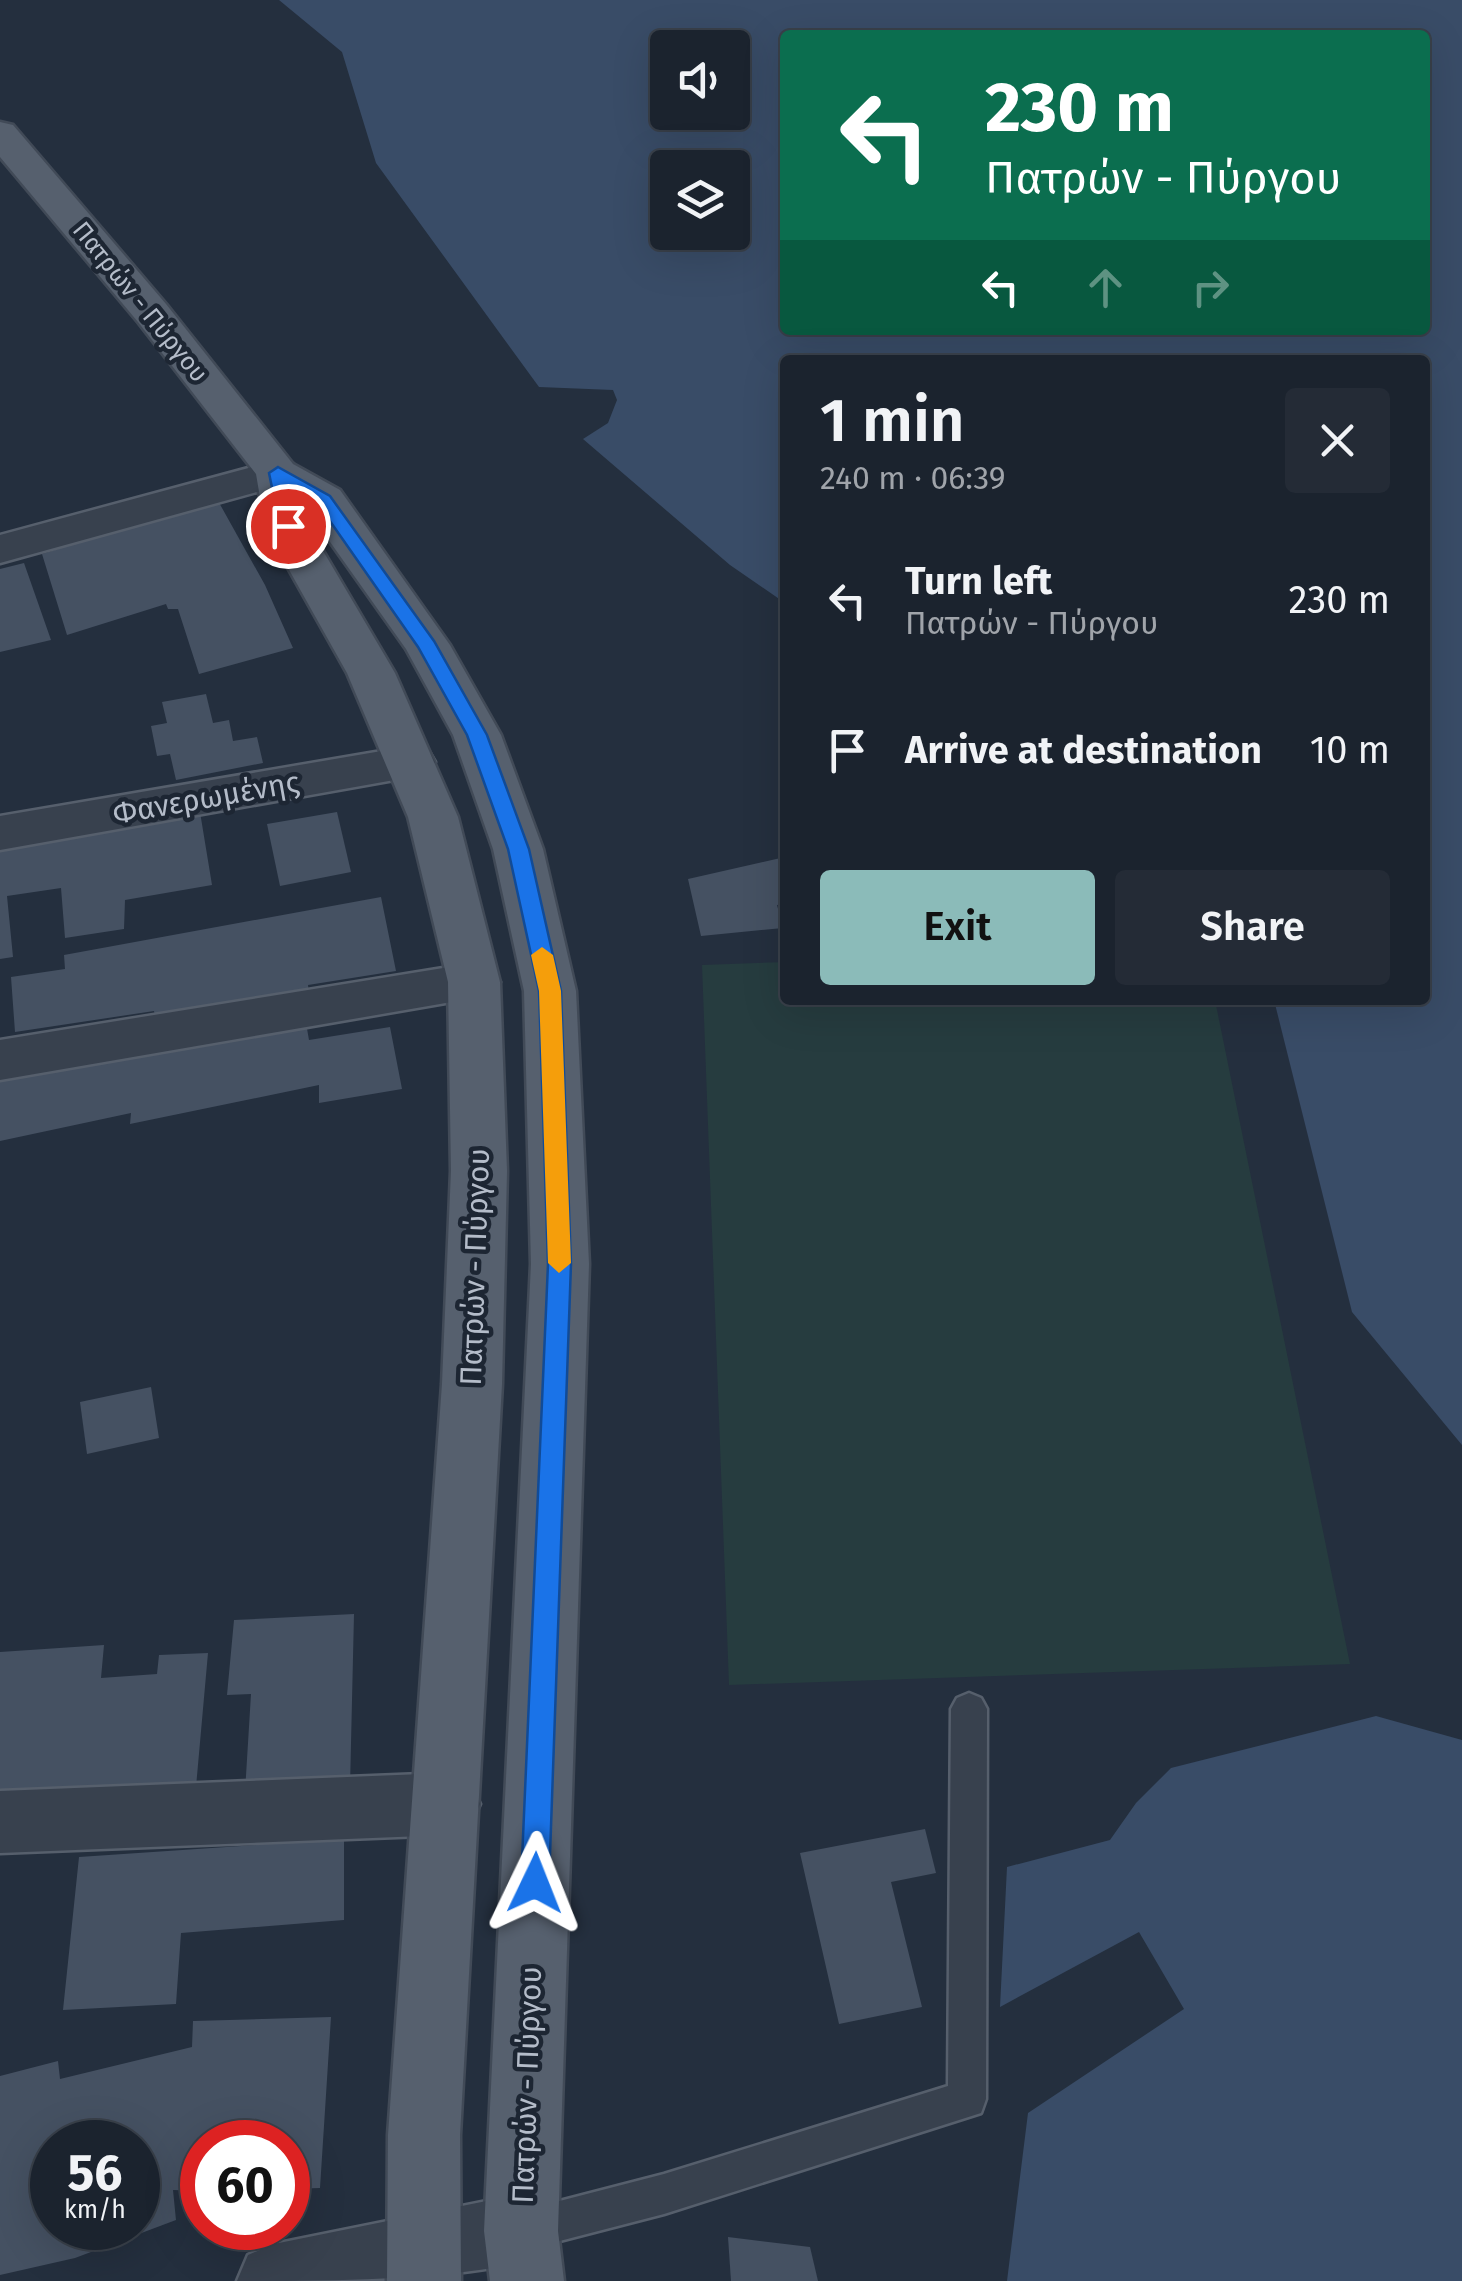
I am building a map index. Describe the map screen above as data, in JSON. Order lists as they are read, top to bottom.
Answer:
{
  "streets": {
    "main road": ["Πατρών - Πύργου"],
    "street": ["Φανερωμένης"]
  },
  "crossings": [
    ["Πατρών - Πύργου", "Φανερωμένης"]
  ],
  "page": {
    "turn": ["230 m", "Πατρών - Πύργου"],
    "heading": ["1 min", "240 m · 06:39"],
    "list": [
      {
        "name": "Turn left",
        "note": "Πατρών - Πύργου",
        "value": "230 m"
      },
      {
        "name": "Arrive at destination",
        "value": "10 m"
      }
    ],
    "buttons": ["Exit", "Share"],
    "speed": "56 km/h",
    "limit": "60"
  }
}
